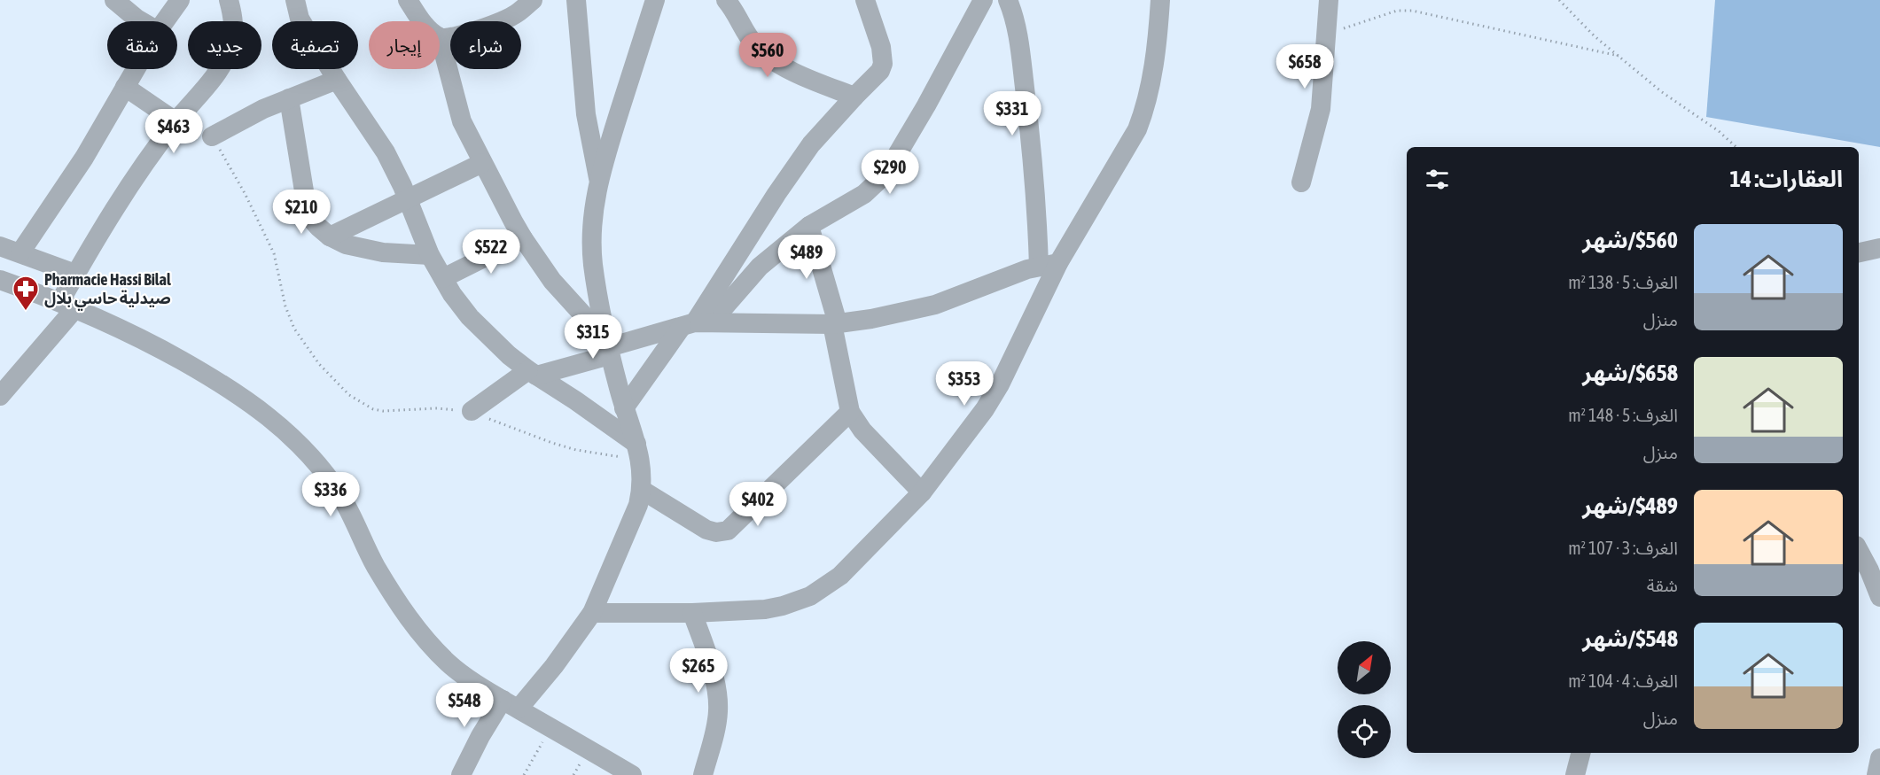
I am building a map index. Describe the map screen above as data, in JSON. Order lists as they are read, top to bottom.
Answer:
{
  "places": {
    "pharmacy": ["Pharmacie Hassi Bilal صيدلية حاسي بلال"]
  },
  "north": "top right",
  "page": {
    "chip": [
      "شراء",
      "إيجار",
      "تصفية",
      "جديد",
      "شقة"
    ],
    "price": [
      "$560",
      "$658",
      "$331",
      "$463",
      "$290",
      "$210",
      "$522",
      "$489",
      "$315",
      "$353",
      "$336",
      "$402",
      "$265",
      "$548"
    ],
    "heading": "العقارات: 14",
    "list": [
      {
        "name": "$560/شهر",
        "note": "الغرف: 5 · 138 m² · منزل"
      },
      {
        "name": "$658/شهر",
        "note": "الغرف: 5 · 148 m² · منزل"
      },
      {
        "name": "$489/شهر",
        "note": "الغرف: 3 · 107 m² · شقة"
      },
      {
        "name": "$548/شهر",
        "note": "الغرف: 4 · 104 m² · منزل"
      }
    ]
  }
}
